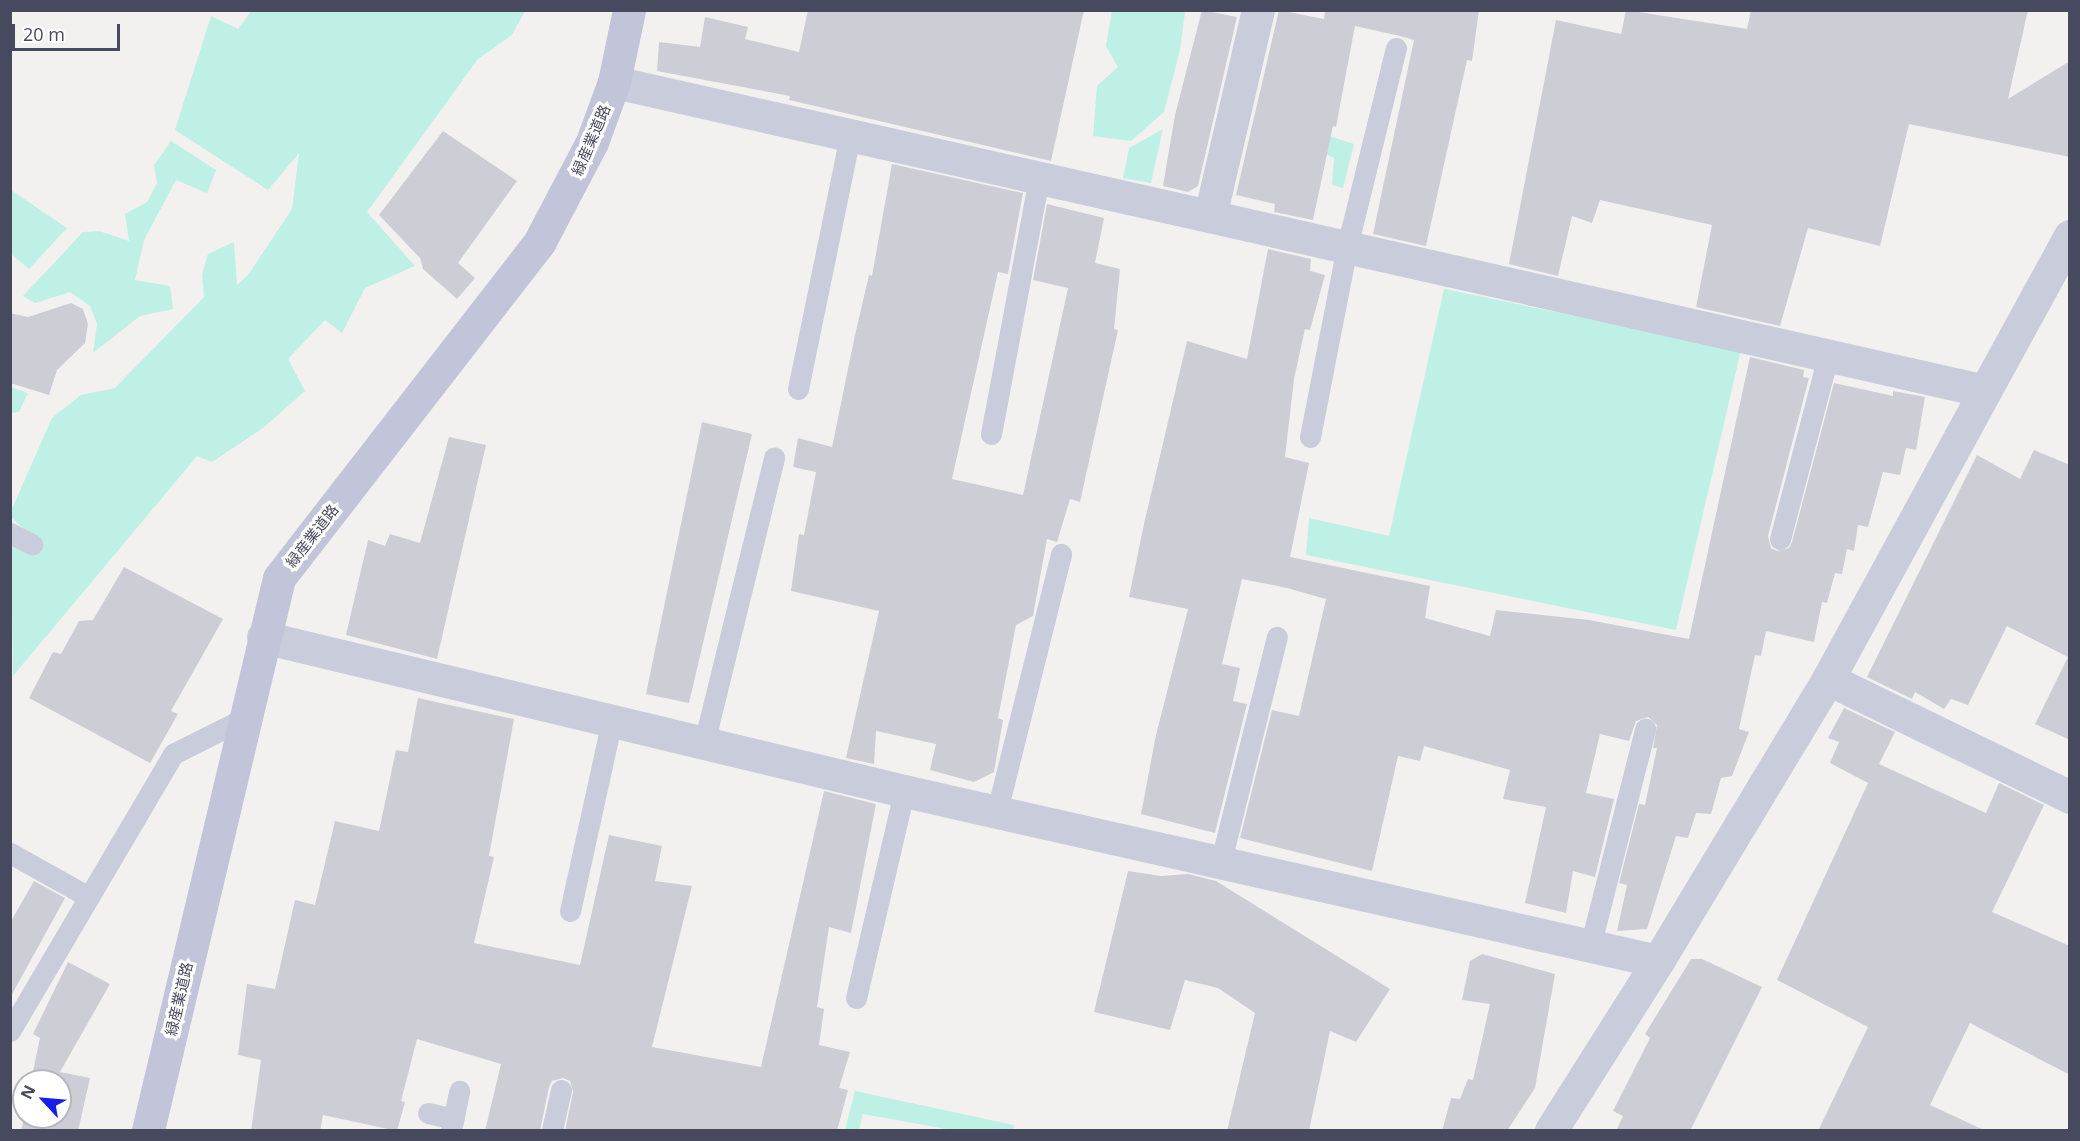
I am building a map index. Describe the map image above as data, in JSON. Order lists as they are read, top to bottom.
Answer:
{
  "streets": {
    "main road": ["緑産業道路"]
  },
  "scale_bar": "20 m",
  "north": "top left"
}
